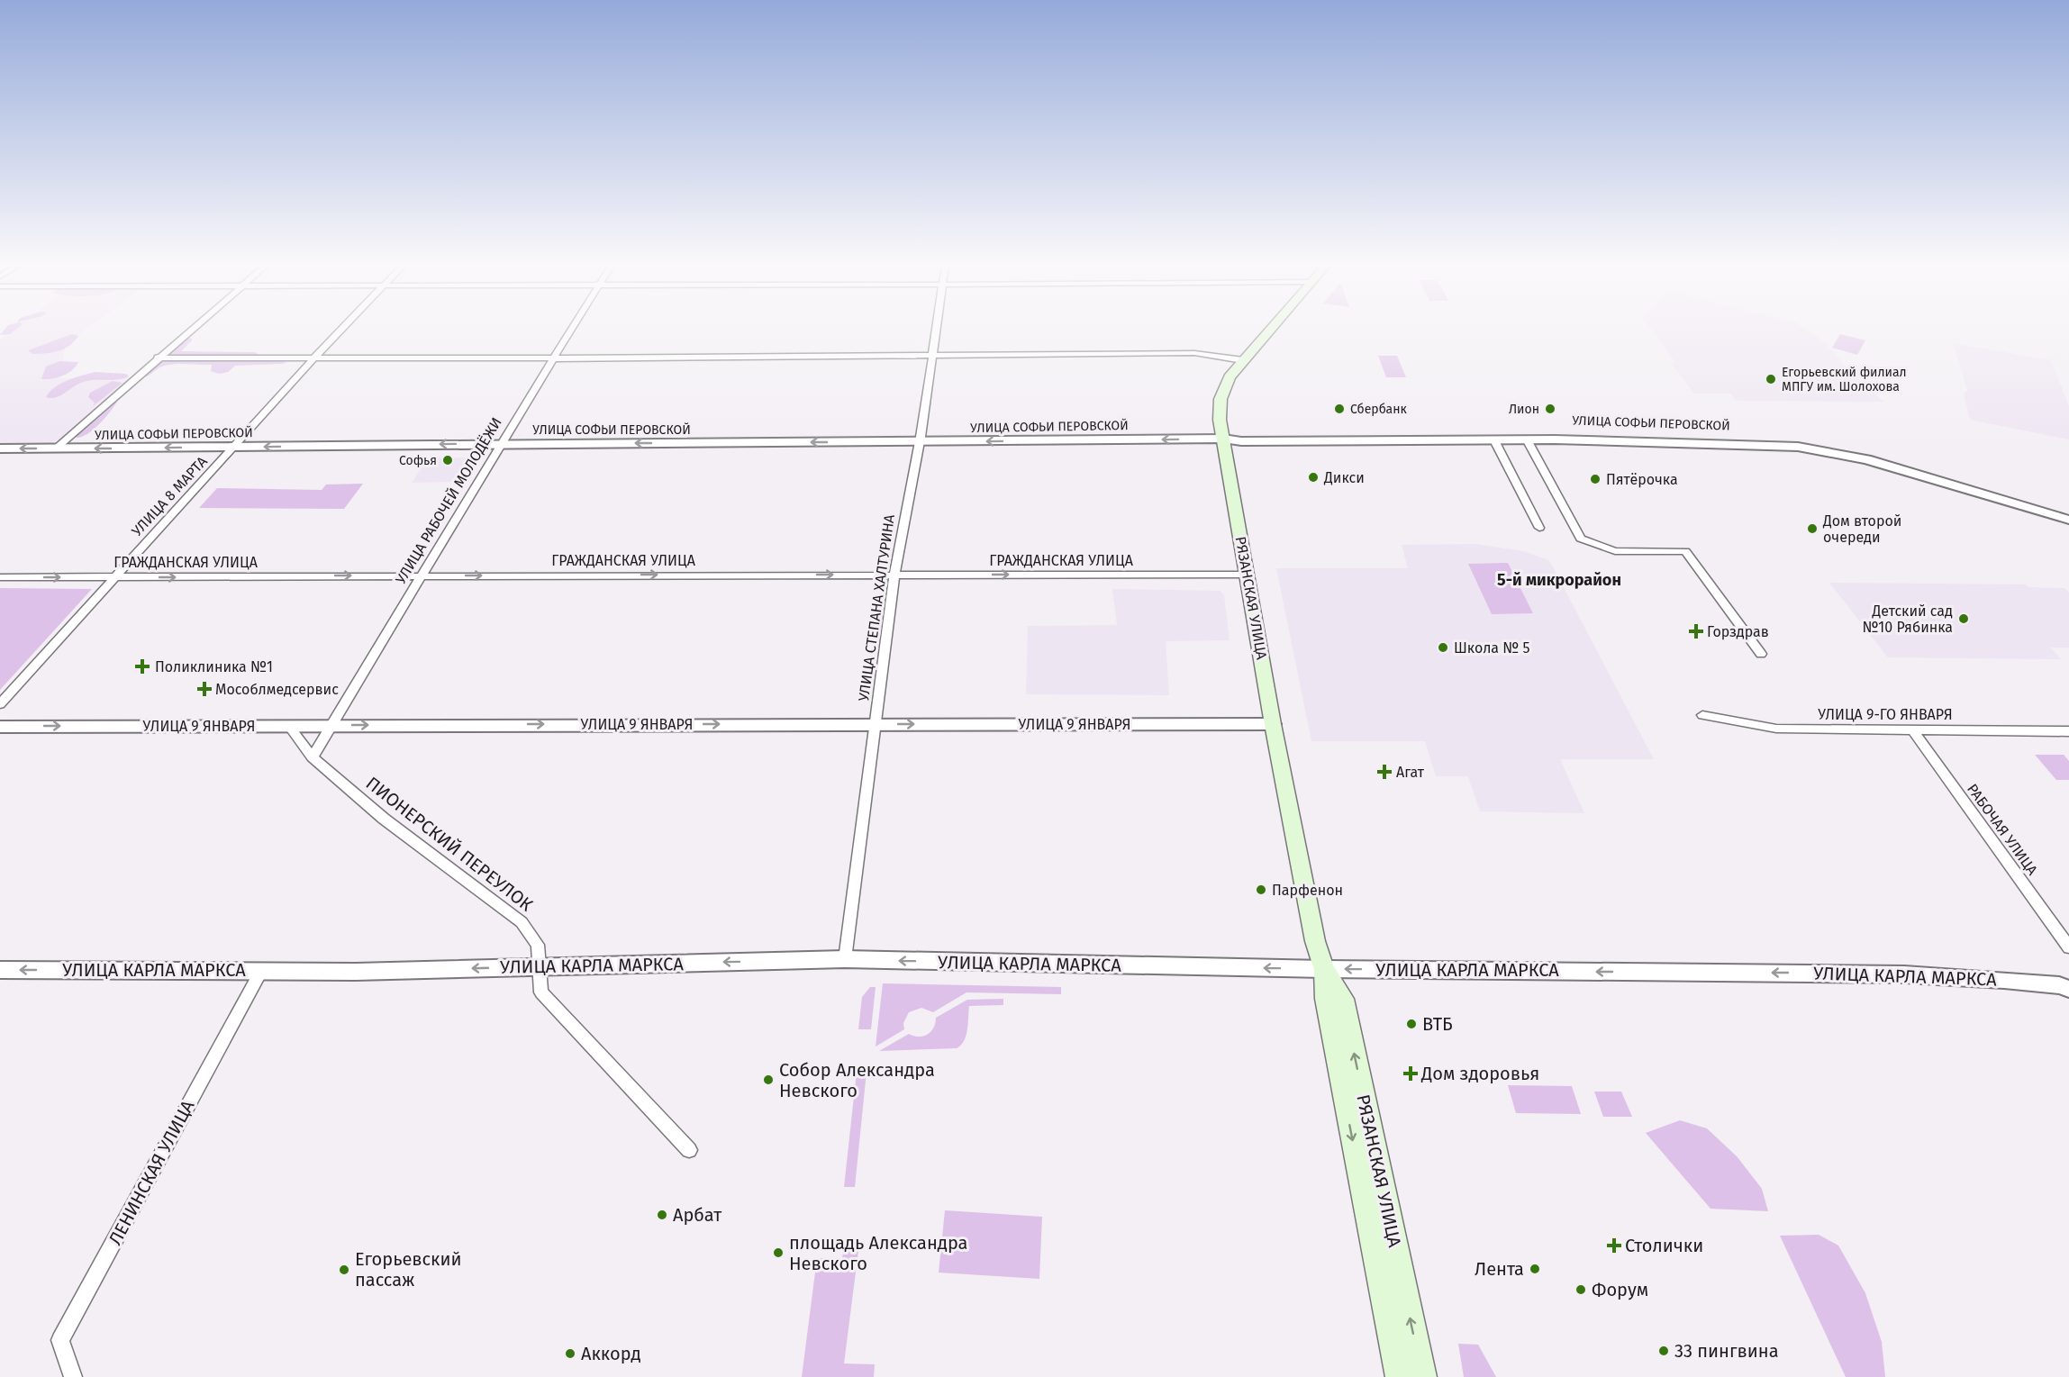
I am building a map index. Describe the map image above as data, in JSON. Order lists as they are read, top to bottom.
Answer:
{
  "streets": {
    "main road": ["РЯЗАНСКАЯ УЛИЦА"],
    "street": [
      "УЛИЦА СОФЬИ ПЕРОВСКОЙ",
      "УЛИЦА 8 МАРТА",
      "УЛИЦА РАБОЧЕЙ МОЛОДЁЖИ",
      "ГРАЖДАНСКАЯ УЛИЦА",
      "УЛИЦА СТЕПАНА ХАЛТУРИНА",
      "УЛИЦА 9-ГО ЯНВАРЯ",
      "УЛИЦА 9 ЯНВАРЯ",
      "РАБОЧАЯ УЛИЦА",
      "ПИОНЕРСКИЙ ПЕРЕУЛОК",
      "УЛИЦА КАРЛА МАРКСА",
      "ЛЕНИНСКАЯ УЛИЦА"
    ]
  },
  "crossings": [
    ["УЛИЦА СОФЬИ ПЕРОВСКОЙ", "УЛИЦА 8 МАРТА"],
    ["УЛИЦА СОФЬИ ПЕРОВСКОЙ", "УЛИЦА РАБОЧЕЙ МОЛОДЁЖИ"],
    ["УЛИЦА СОФЬИ ПЕРОВСКОЙ", "РЯЗАНСКАЯ УЛИЦА"],
    ["УЛИЦА СОФЬИ ПЕРОВСКОЙ", "УЛИЦА СТЕПАНА ХАЛТУРИНА"],
    ["УЛИЦА 8 МАРТА", "ГРАЖДАНСКАЯ УЛИЦА"],
    ["УЛИЦА РАБОЧЕЙ МОЛОДЁЖИ", "ГРАЖДАНСКАЯ УЛИЦА"],
    ["УЛИЦА РАБОЧЕЙ МОЛОДЁЖИ", "УЛИЦА 9 ЯНВАРЯ"],
    ["УЛИЦА РАБОЧЕЙ МОЛОДЁЖИ", "ПИОНЕРСКИЙ ПЕРЕУЛОК"],
    ["ГРАЖДАНСКАЯ УЛИЦА", "РЯЗАНСКАЯ УЛИЦА"],
    ["ГРАЖДАНСКАЯ УЛИЦА", "УЛИЦА СТЕПАНА ХАЛТУРИНА"],
    ["РЯЗАНСКАЯ УЛИЦА", "УЛИЦА 9 ЯНВАРЯ"],
    ["РЯЗАНСКАЯ УЛИЦА", "УЛИЦА КАРЛА МАРКСА"],
    ["УЛИЦА СТЕПАНА ХАЛТУРИНА", "УЛИЦА 9 ЯНВАРЯ"],
    ["УЛИЦА СТЕПАНА ХАЛТУРИНА", "УЛИЦА КАРЛА МАРКСА"],
    ["УЛИЦА 9-ГО ЯНВАРЯ", "РАБОЧАЯ УЛИЦА"],
    ["УЛИЦА 9 ЯНВАРЯ", "ПИОНЕРСКИЙ ПЕРЕУЛОК"],
    ["ПИОНЕРСКИЙ ПЕРЕУЛОК", "УЛИЦА КАРЛА МАРКСА"],
    ["УЛИЦА КАРЛА МАРКСА", "ЛЕНИНСКАЯ УЛИЦА"]
  ],
  "one_way": ["ГРАЖДАНСКАЯ УЛИЦА", "УЛИЦА 9 ЯНВАРЯ", "УЛИЦА КАРЛА МАРКСА"],
  "districts": ["5-й микрорайон"],
  "places": {
    "other": [
      "Егорьевский филиал МПГУ им. Шолохова",
      "Сбербанк",
      "Лион",
      "Софья",
      "Дикси",
      "Пятёрочка",
      "Дом второй очереди",
      "Детский сад №10 Рябинка",
      "Школа № 5",
      "Парфенон",
      "ВТБ",
      "Собор Александра Невского",
      "Арбат",
      "площадь Александра Невского",
      "Лента",
      "Егорьевский пассаж",
      "Форум",
      "33 пингвина",
      "Аккорд"
    ],
    "health": [
      "Горздрав",
      "Поликлиника №1",
      "Мособлмедсервис",
      "Агат",
      "Дом здоровья",
      "Столички"
    ]
  }
}
